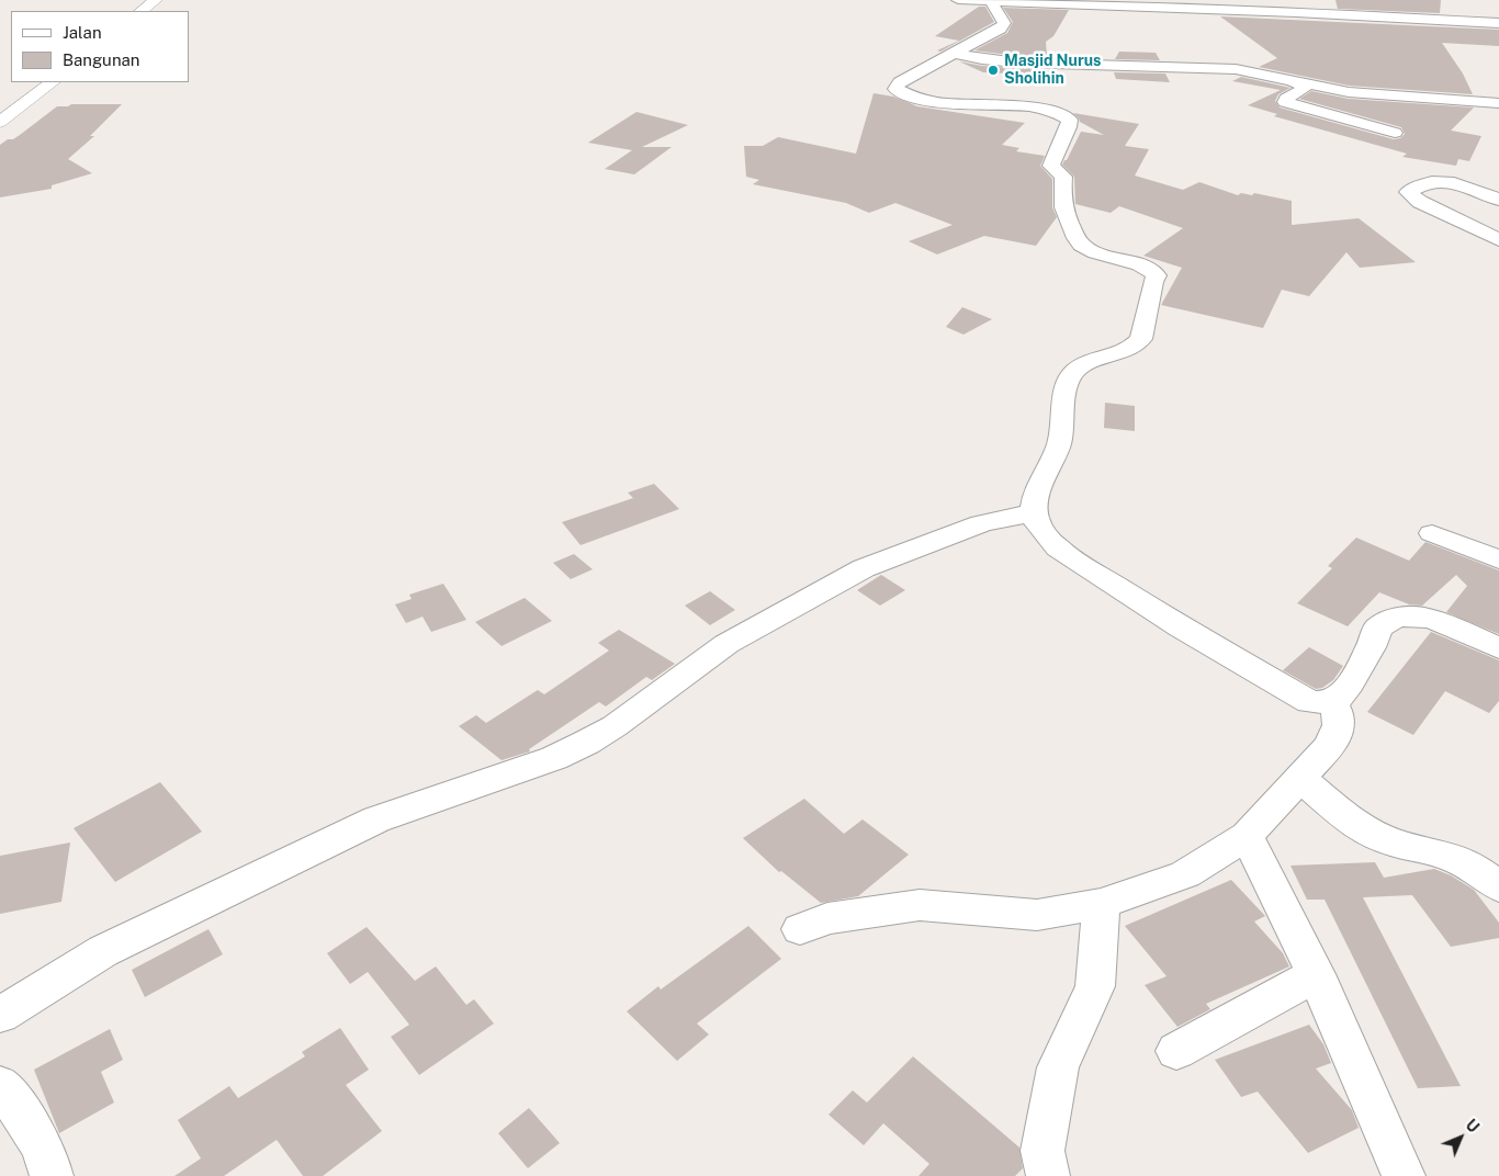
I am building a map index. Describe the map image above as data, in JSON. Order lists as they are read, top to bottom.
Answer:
{
  "places": ["Masjid Nurus Sholihin"],
  "legend": ["Jalan", "Bangunan"],
  "north": "top right"
}
